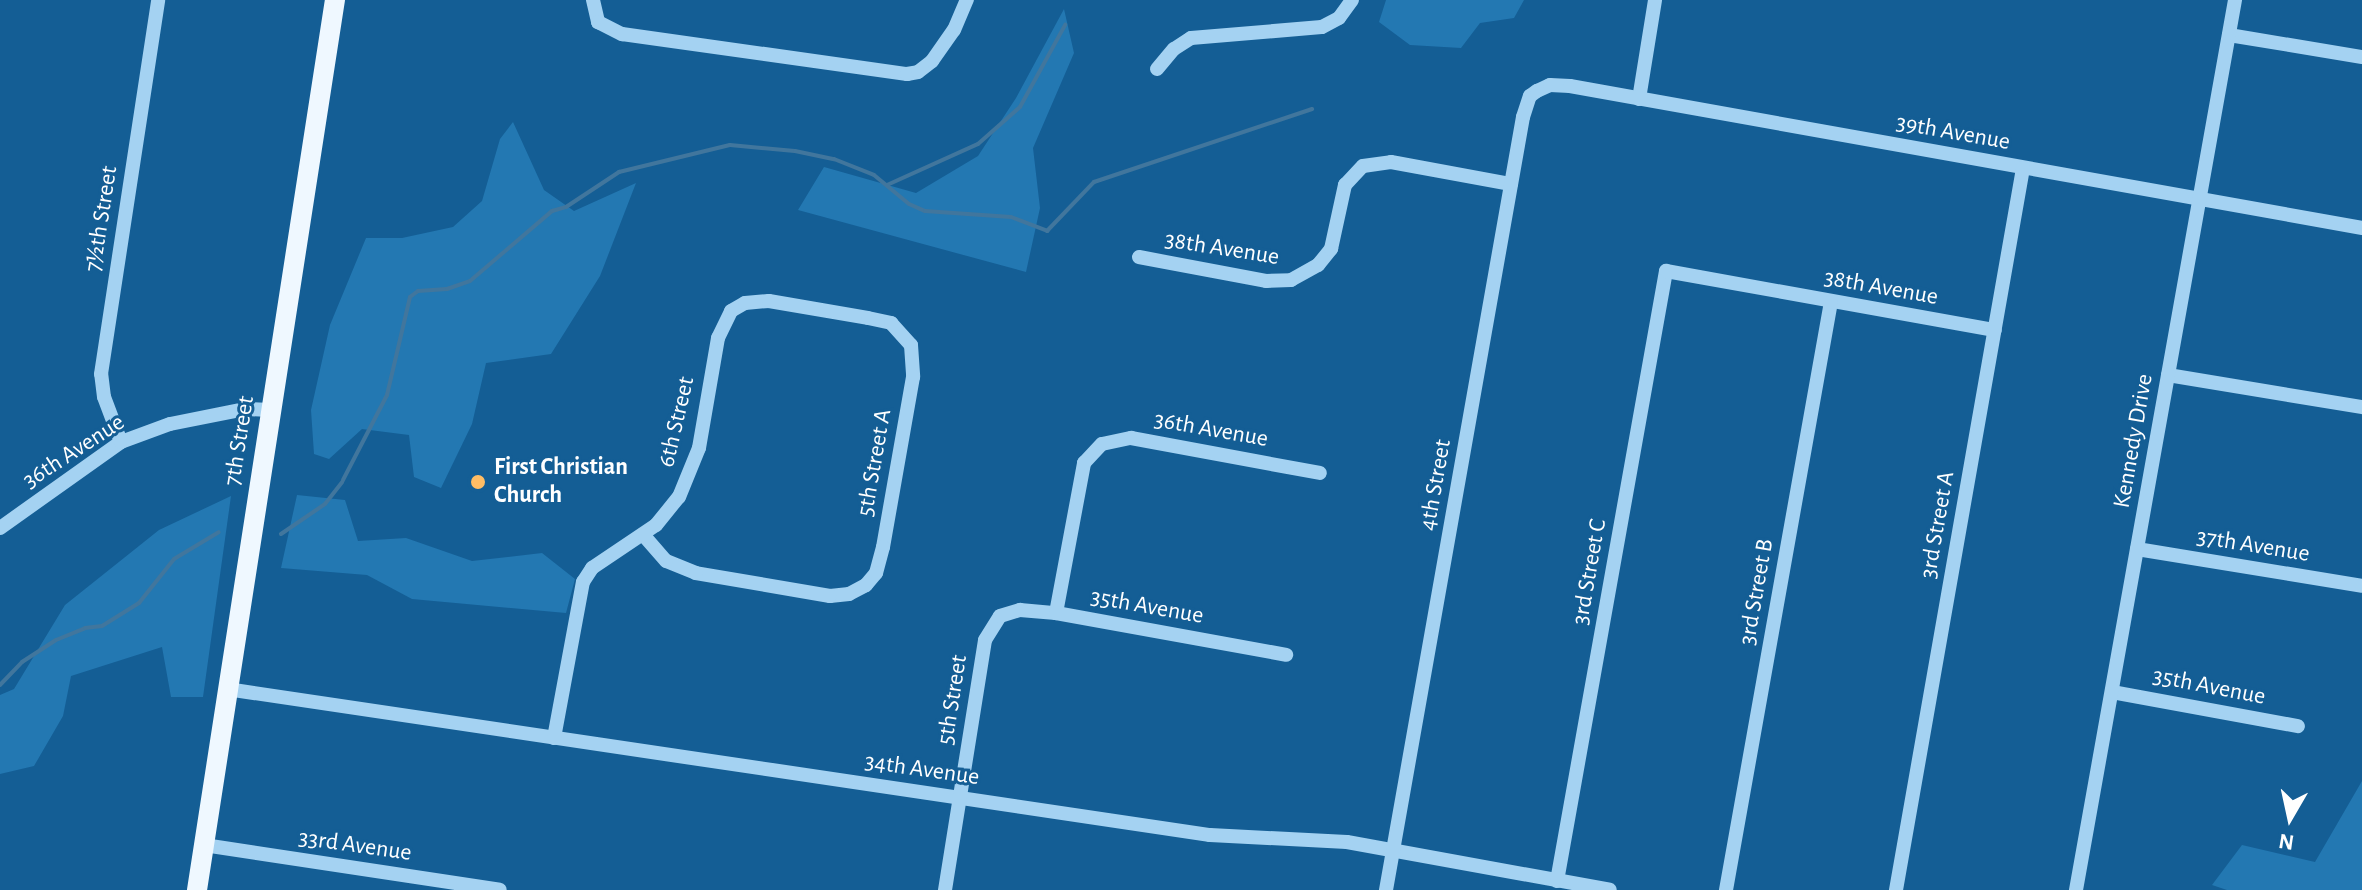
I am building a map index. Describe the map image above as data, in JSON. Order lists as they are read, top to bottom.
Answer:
{
  "streets": {
    "main road": ["7th Street"],
    "street": [
      "39th Avenue",
      "7½th Street",
      "38th Avenue",
      "6th Street",
      "36th Avenue",
      "Kennedy Drive",
      "5th Street A",
      "4th Street",
      "3rd Street A",
      "37th Avenue",
      "3rd Street C",
      "3rd Street B",
      "35th Avenue",
      "5th Street",
      "34th Avenue",
      "33rd Avenue"
    ]
  },
  "crossings": [
    ["39th Avenue", "Kennedy Drive"],
    ["39th Avenue", "4th Street"],
    ["39th Avenue", "3rd Street A"],
    ["7½th Street", "36th Avenue"],
    ["38th Avenue", "4th Street"],
    ["38th Avenue", "3rd Street A"],
    ["38th Avenue", "3rd Street C"],
    ["38th Avenue", "3rd Street B"],
    ["6th Street", "5th Street A"],
    ["6th Street", "34th Avenue"],
    ["36th Avenue", "7th Street"],
    ["36th Avenue", "35th Avenue"],
    ["7th Street", "34th Avenue"],
    ["7th Street", "33rd Avenue"],
    ["Kennedy Drive", "37th Avenue"],
    ["Kennedy Drive", "35th Avenue"],
    ["4th Street", "34th Avenue"],
    ["3rd Street C", "34th Avenue"],
    ["35th Avenue", "5th Street"],
    ["5th Street", "34th Avenue"]
  ],
  "places": ["First Christian Church"],
  "north": "bottom"
}
